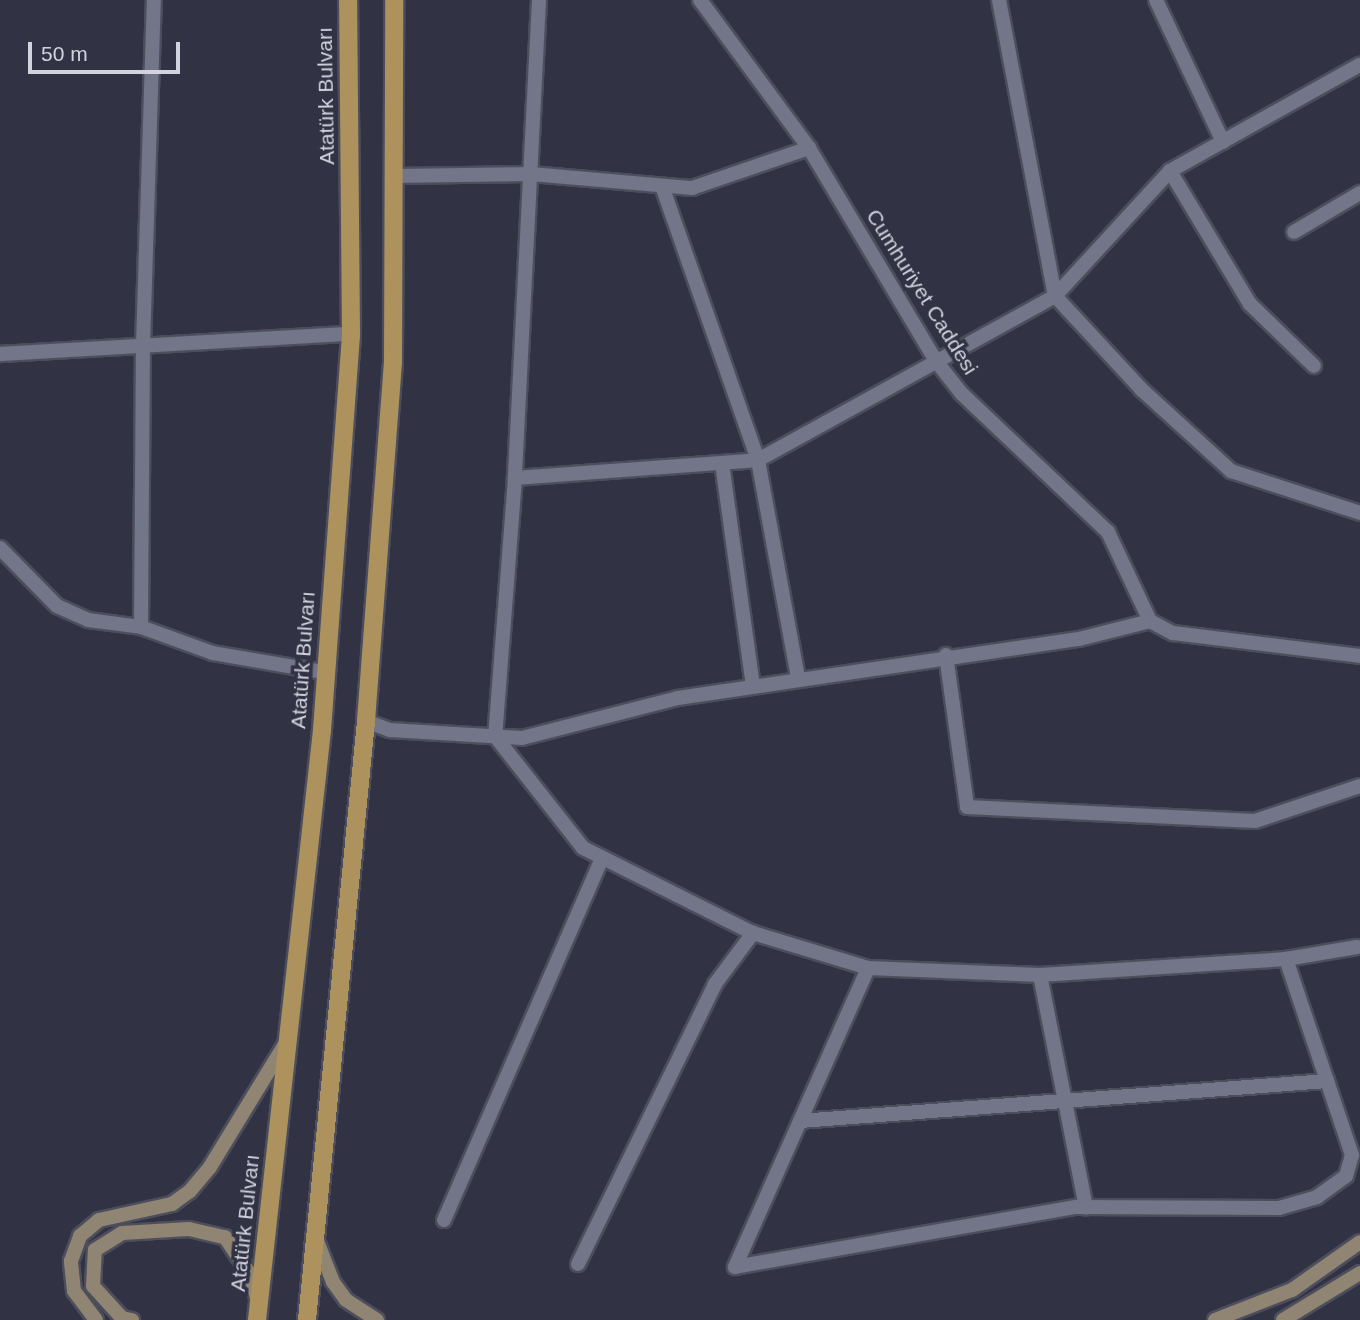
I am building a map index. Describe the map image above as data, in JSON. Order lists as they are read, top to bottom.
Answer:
{
  "streets": {
    "main road": ["Atatürk Bulvarı"],
    "street": ["Cumhuriyet Caddesi"]
  },
  "scale_bar": "50 m"
}
